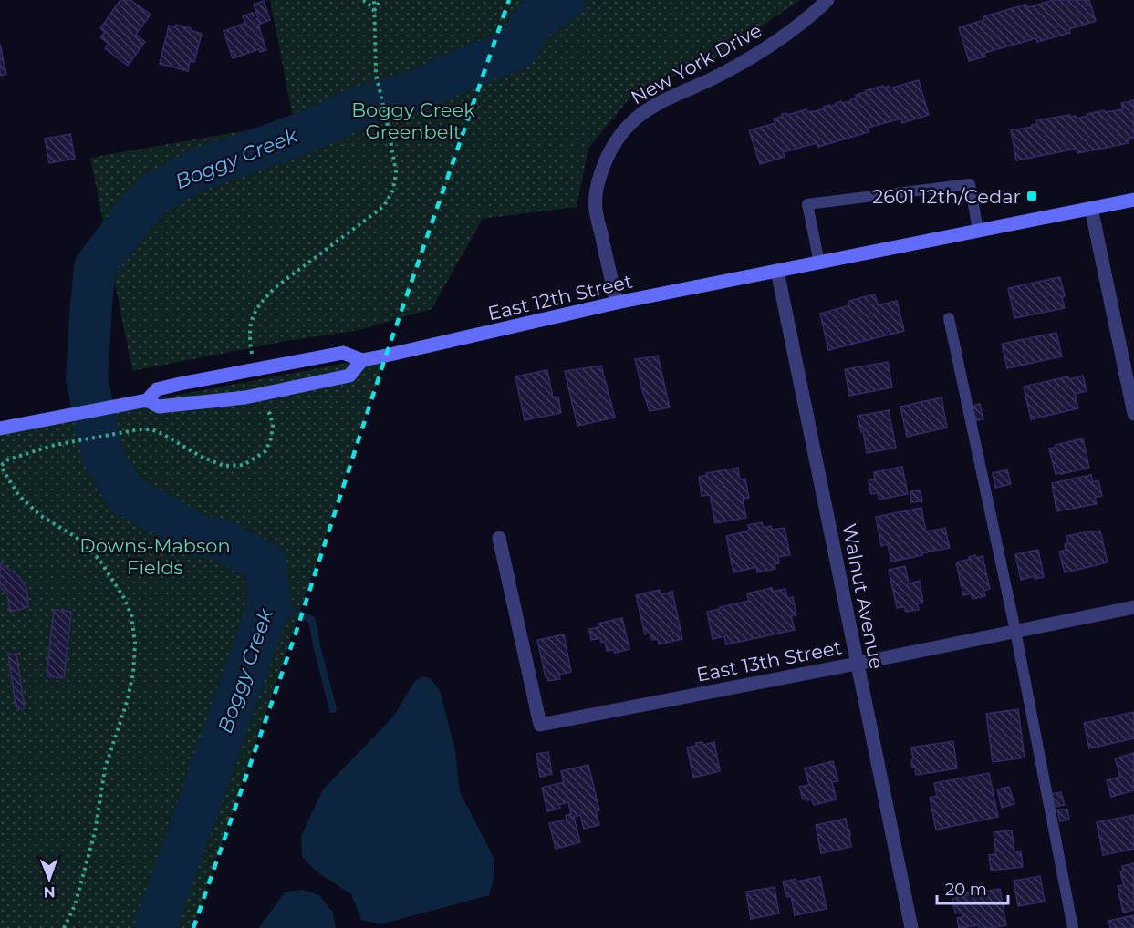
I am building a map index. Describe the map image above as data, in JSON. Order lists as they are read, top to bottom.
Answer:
{
  "streets": {
    "street": [
      "New York Drive",
      "East 12th Street",
      "Walnut Avenue",
      "East 13th Street"
    ]
  },
  "crossings": [
    ["New York Drive", "East 12th Street"],
    ["East 12th Street", "Walnut Avenue"],
    ["Walnut Avenue", "East 13th Street"]
  ],
  "water": ["Boggy Creek"],
  "parks": ["Boggy Creek Greenbelt", "Downs-Mabson Fields"],
  "places": {
    "transit": ["2601 12th/Cedar"]
  },
  "scale_bar": "20 m",
  "north": "bottom"
}
